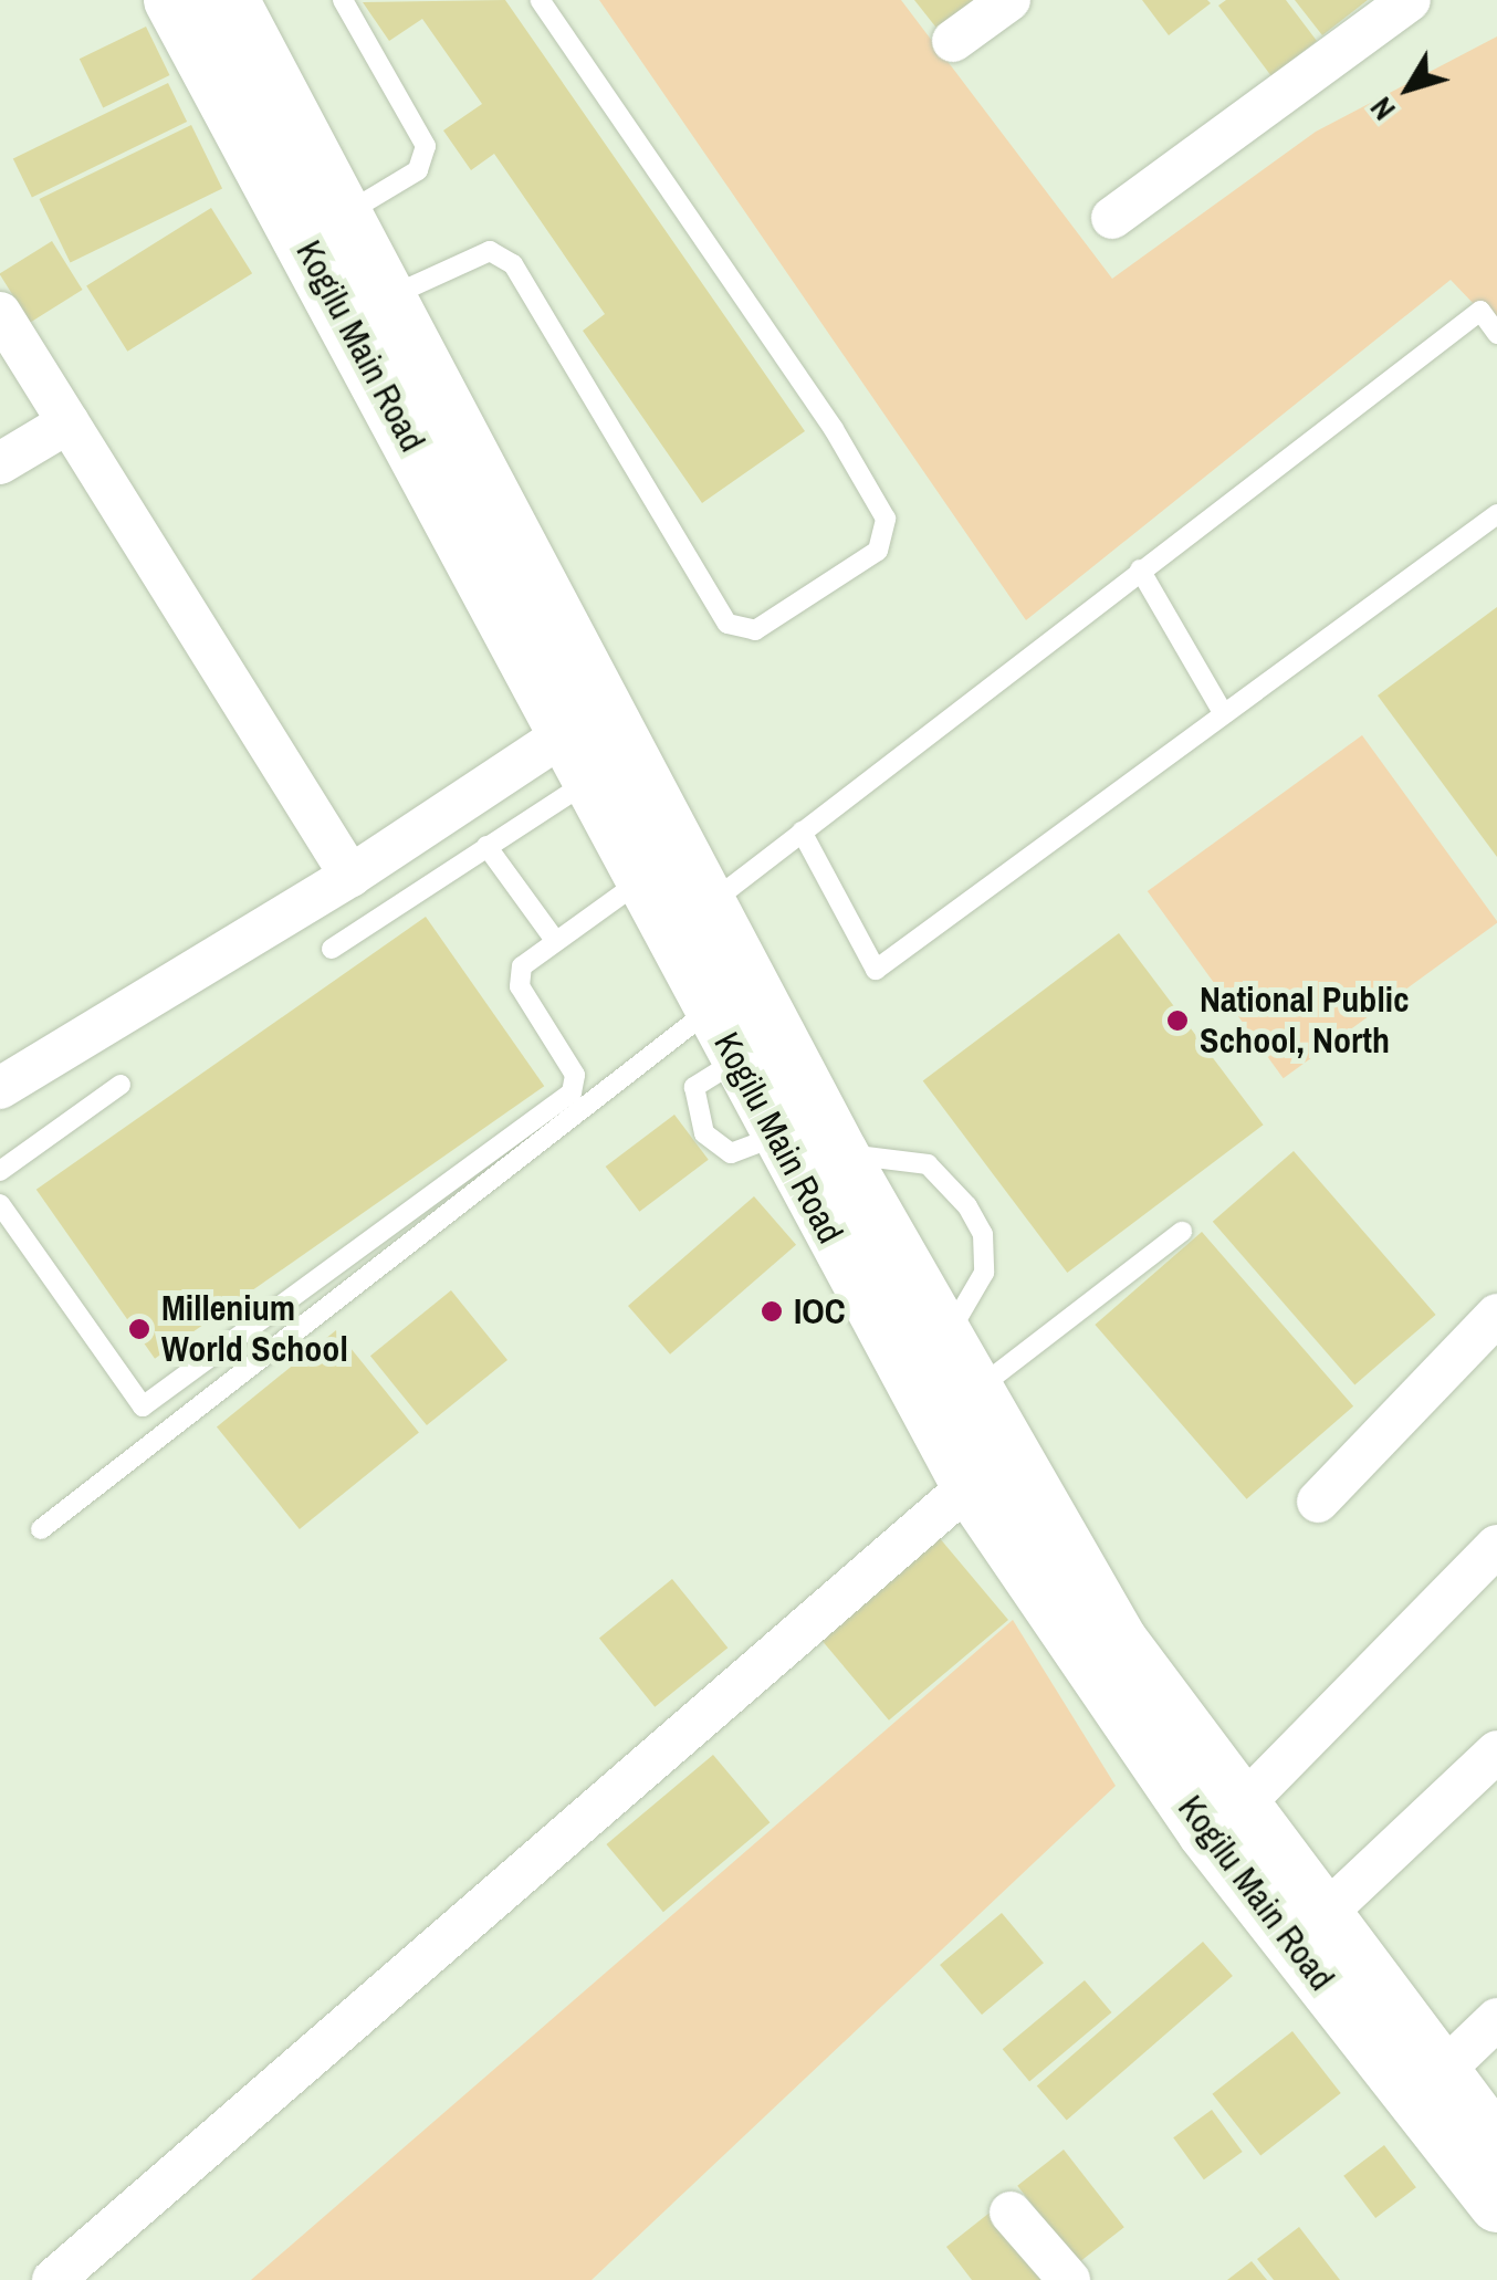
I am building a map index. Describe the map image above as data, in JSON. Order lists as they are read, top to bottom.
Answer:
{
  "streets": {
    "main road": ["Kogilu Main Road"]
  },
  "places": ["National Public School, North", "IOC", "Millenium World School"],
  "north": "bottom left"
}
